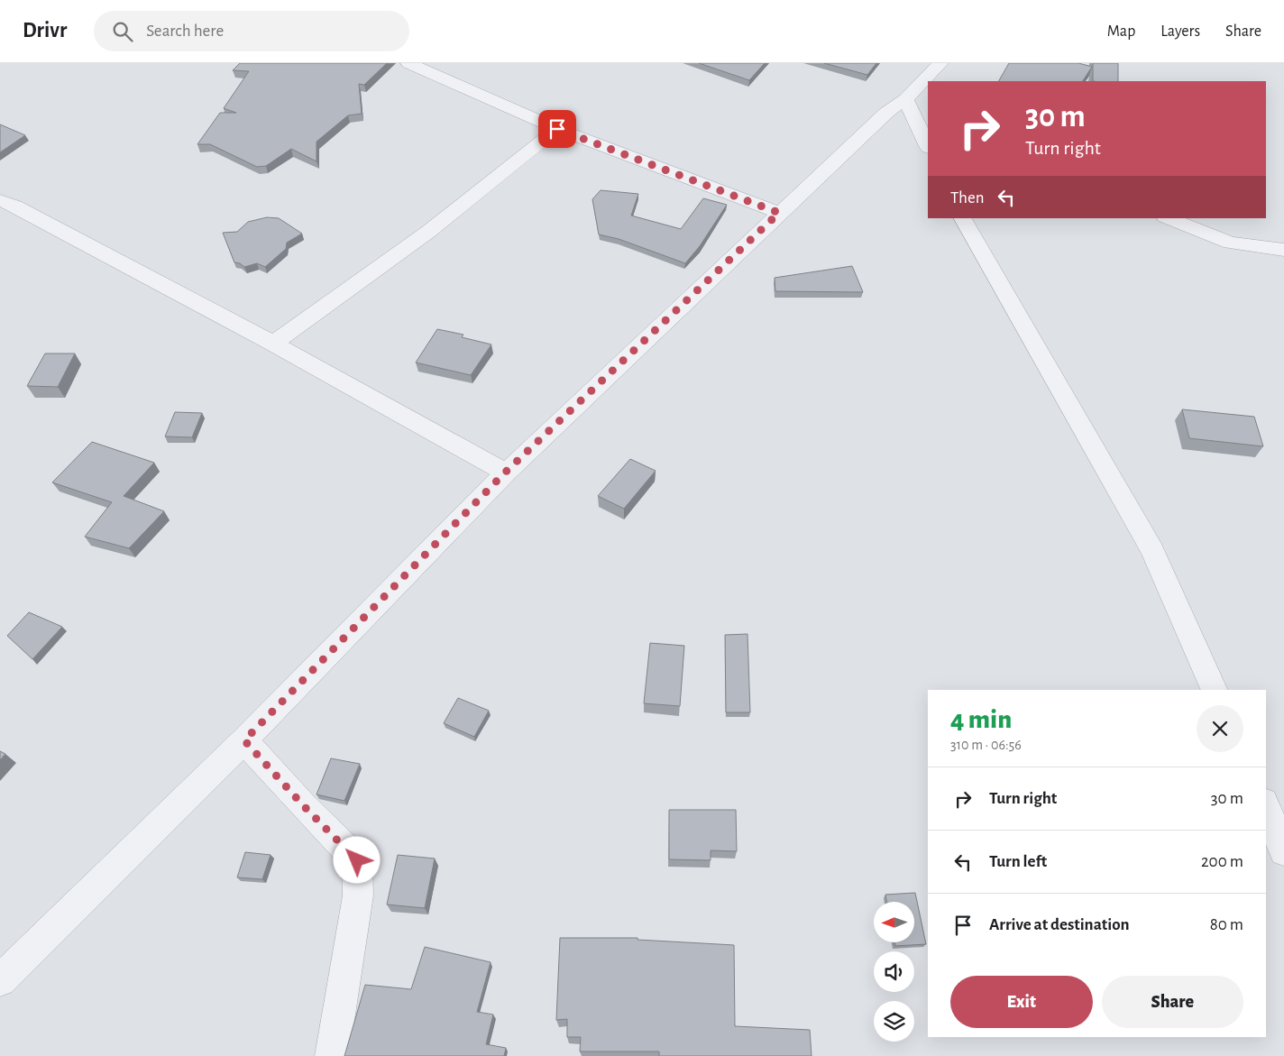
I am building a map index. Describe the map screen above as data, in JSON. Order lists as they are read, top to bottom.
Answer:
{
  "north": "left",
  "page": {
    "header": "Drivr",
    "search": "Search here",
    "nav": ["Map", "Layers", "Share"],
    "turn": ["30 m", "Turn right"],
    "then": "Then",
    "heading": ["4 min", "310 m · 06:56"],
    "list": [
      {
        "name": "Turn right",
        "value": "30 m"
      },
      {
        "name": "Turn left",
        "value": "200 m"
      },
      {
        "name": "Arrive at destination",
        "value": "80 m"
      }
    ],
    "buttons": ["Exit", "Share"]
  }
}
